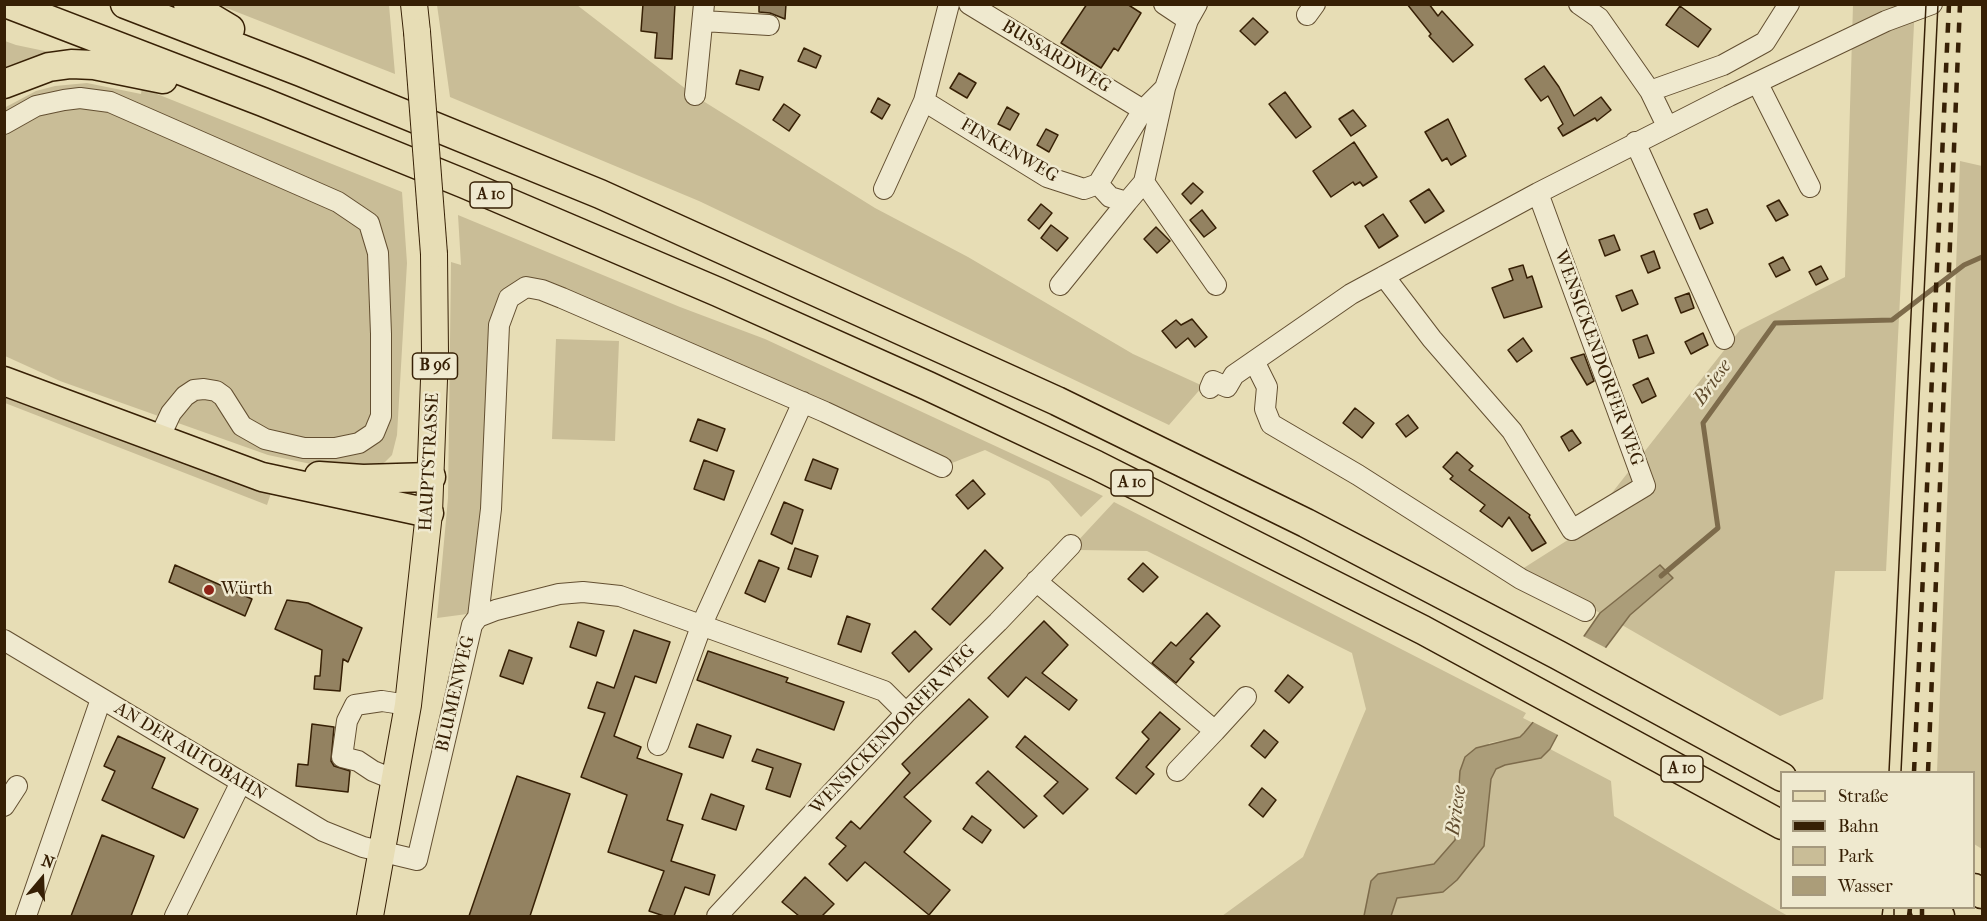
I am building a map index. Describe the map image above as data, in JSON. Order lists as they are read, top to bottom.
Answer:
{
  "streets": {
    "highway": ["A 10"],
    "main road": ["B 96", "HAUPTSTRASSE"],
    "street": [
      "BUSSARDWEG",
      "FINKENWEG",
      "WENSICKENDORFER WEG",
      "BLUMENWEG",
      "AN DER AUTOBAHN"
    ]
  },
  "crossings": [
    ["WENSICKENDORFER WEG", "BLUMENWEG"],
    ["HAUPTSTRASSE", "BLUMENWEG"],
    ["HAUPTSTRASSE", "AN DER AUTOBAHN"],
    ["BLUMENWEG", "AN DER AUTOBAHN"]
  ],
  "water": ["Briese"],
  "places": ["Würth"],
  "legend": [
    "Straße",
    "Bahn",
    "Park",
    "Wasser"
  ],
  "north": "top"
}
